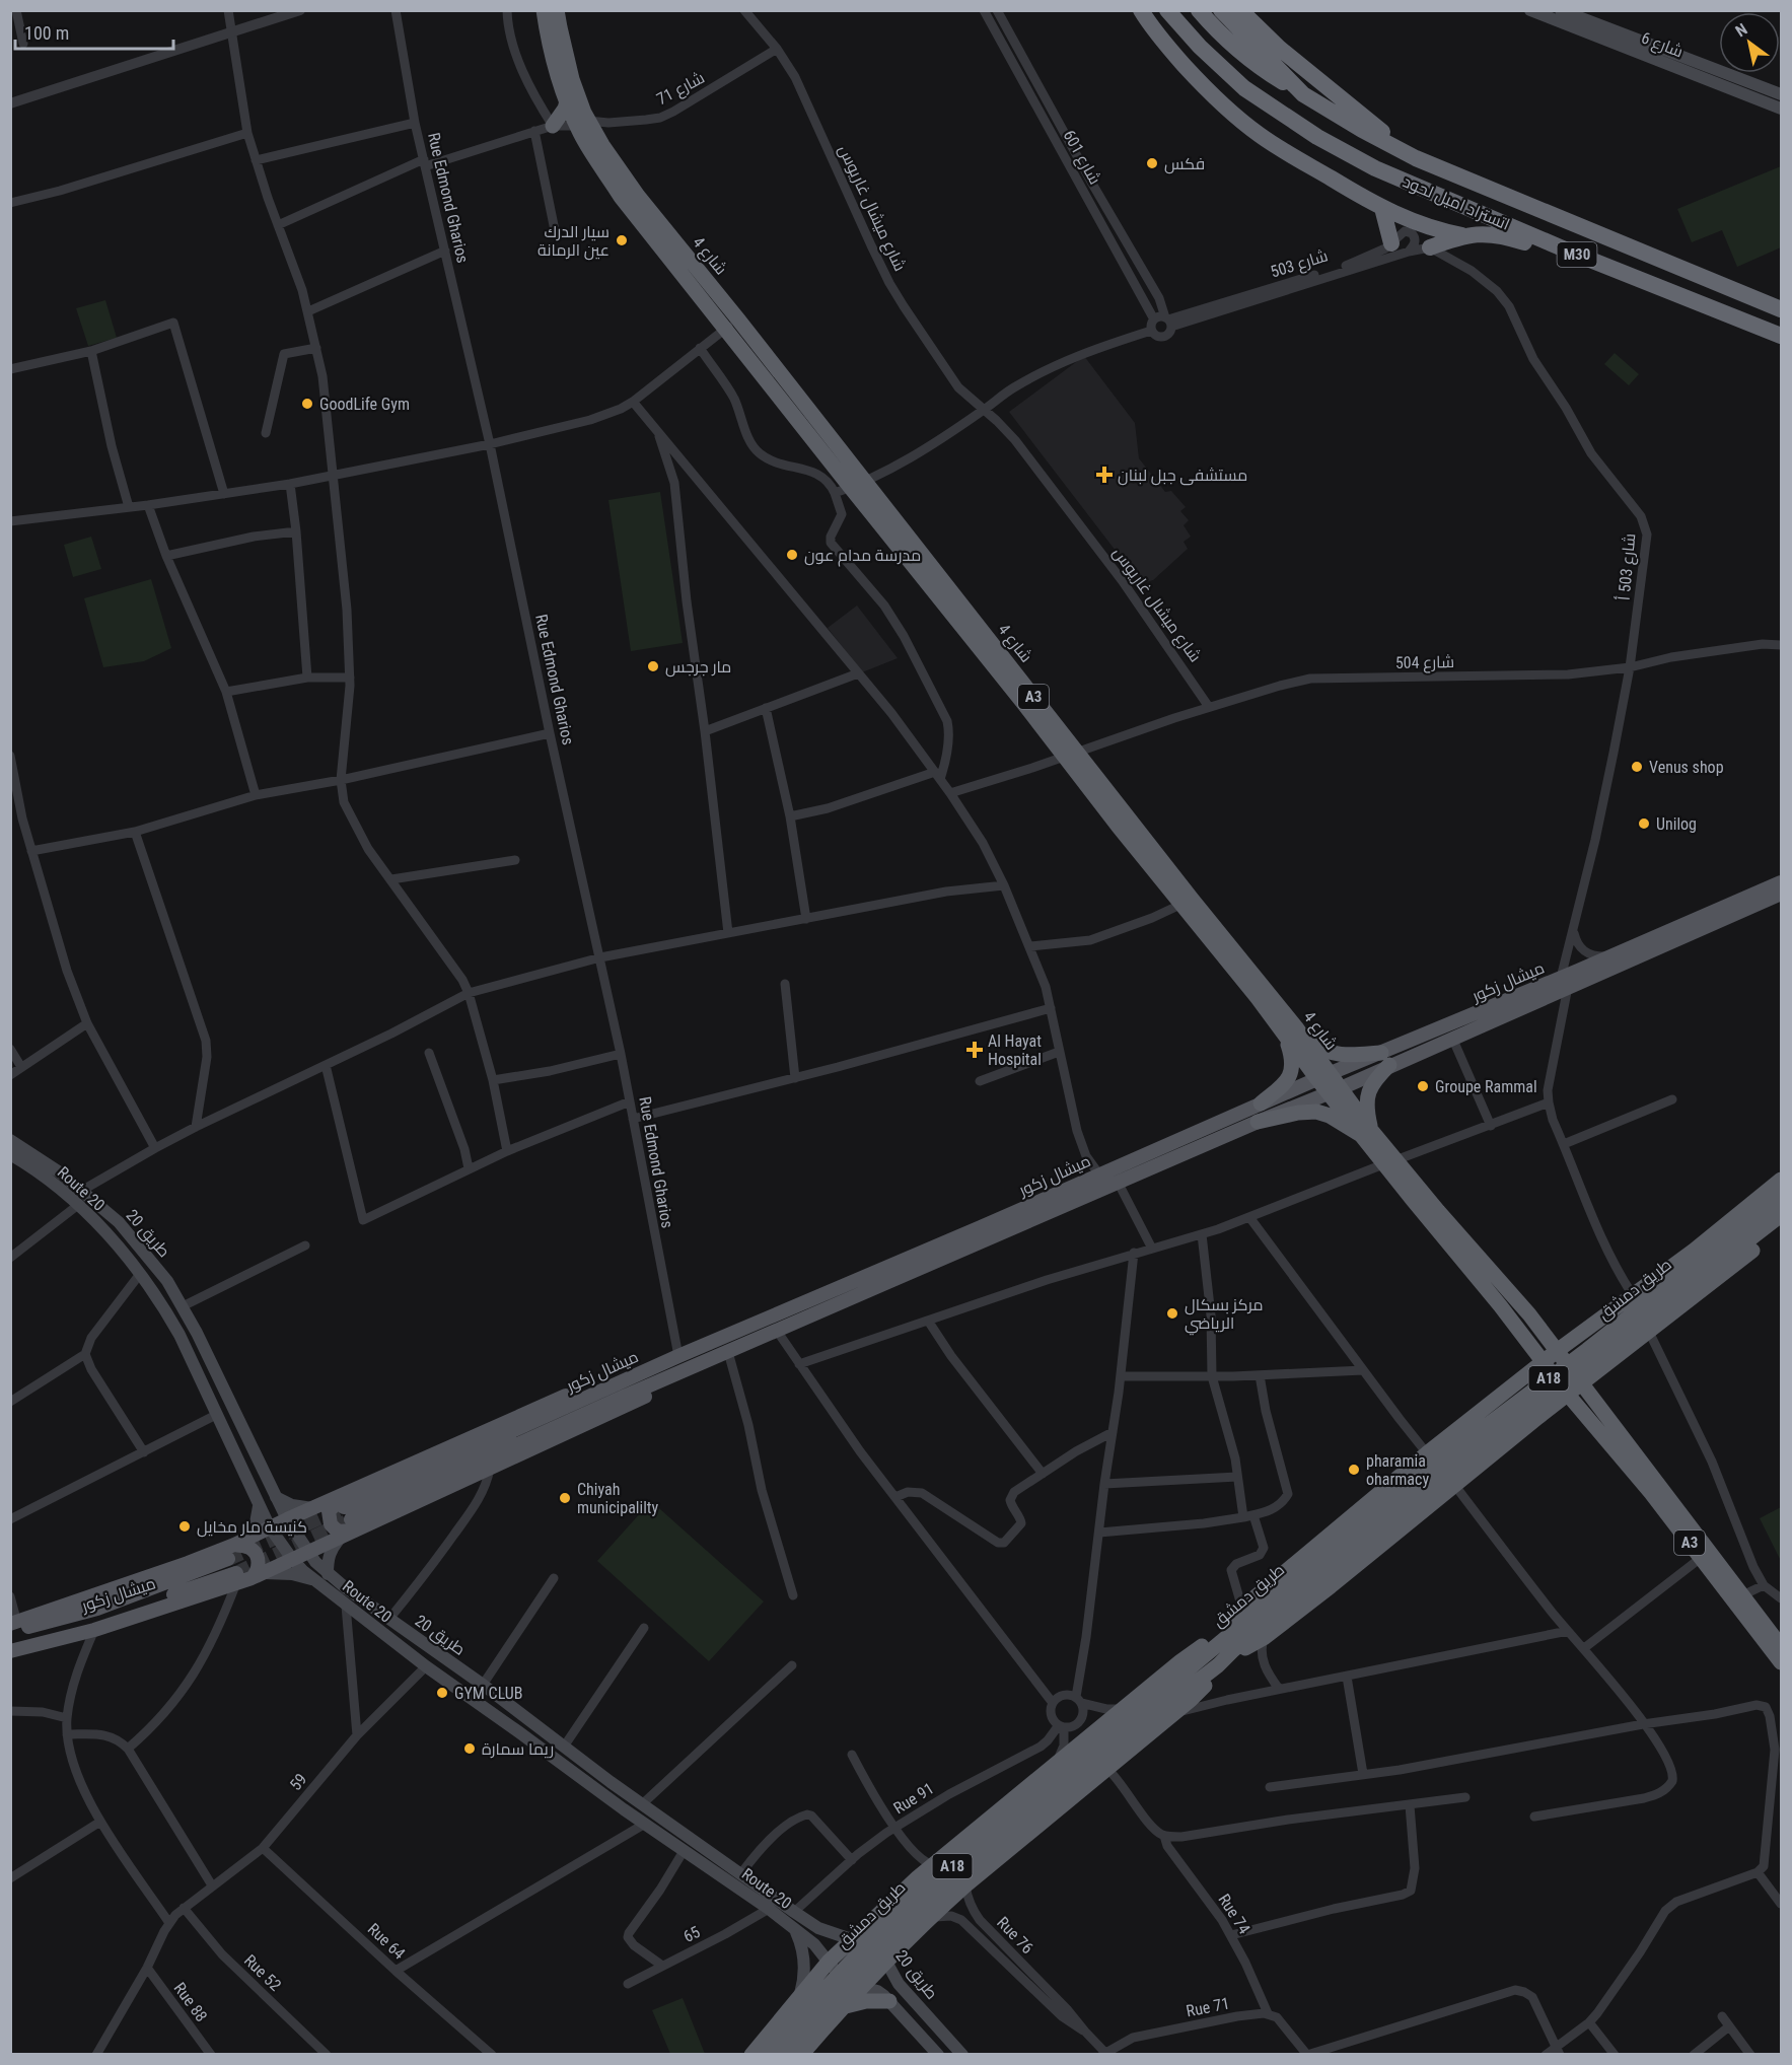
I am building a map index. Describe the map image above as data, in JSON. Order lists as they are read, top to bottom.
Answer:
{
  "streets": {
    "highway": [
      "اتستراد اميل لحود",
      "M30",
      "شارع 4",
      "A3",
      "طريق دمشق",
      "A18"
    ],
    "main road": [
      "شارع 6",
      "ميشال زكور",
      "Route 20",
      "طريق 20"
    ],
    "street": [
      "شارع 71",
      "شارع 601",
      "Rue Edmond Gharios",
      "شارع ميشال غاريوس",
      "شارع 503",
      "شارع 503 أ",
      "شارع 504",
      "59",
      "Rue 91",
      "Rue 74",
      "65",
      "Rue 76",
      "Rue 64",
      "Rue 52",
      "Rue 88",
      "Rue 71"
    ]
  },
  "crossings": [
    ["شارع 71", "Rue Edmond Gharios"],
    ["شارع 71", "شارع ميشال غاريوس"],
    ["شارع 71", "شارع 4"],
    ["شارع 601", "شارع 503"],
    ["Rue Edmond Gharios", "ميشال زكور"],
    ["شارع ميشال غاريوس", "شارع 504"],
    ["شارع 4", "شارع 504"],
    ["شارع 4", "A3"],
    ["شارع 4", "ميشال زكور"],
    ["شارع 503", "شارع 503 أ"],
    ["شارع 503 أ", "شارع 504"],
    ["شارع 503 أ", "ميشال زكور"],
    ["Route 20", "59"],
    ["Route 20", "65"],
    ["طريق 20", "Rue 91"],
    ["59", "Rue 64"],
    ["59", "Rue 52"],
    ["59", "Rue 88"],
    ["Rue 74", "Rue 71"],
    ["Rue 76", "Rue 71"]
  ],
  "places": {
    "other": [
      "فكس",
      "سيار الدرك عين الرمانة",
      "GoodLife Gym",
      "مدرسة مدام عون",
      "مار جرجس",
      "Venus shop",
      "Unilog",
      "Groupe Rammal",
      "مركز بسكال الرياضي",
      "pharamia oharmacy",
      "Chiyah municipalilty",
      "كنيسة مار مخايل",
      "GYM CLUB",
      "ريما سمارة"
    ],
    "health": ["مستشفى جبل لبنان", "Al Hayat Hospital"]
  },
  "scale_bar": "100 m",
  "north": "top left"
}
